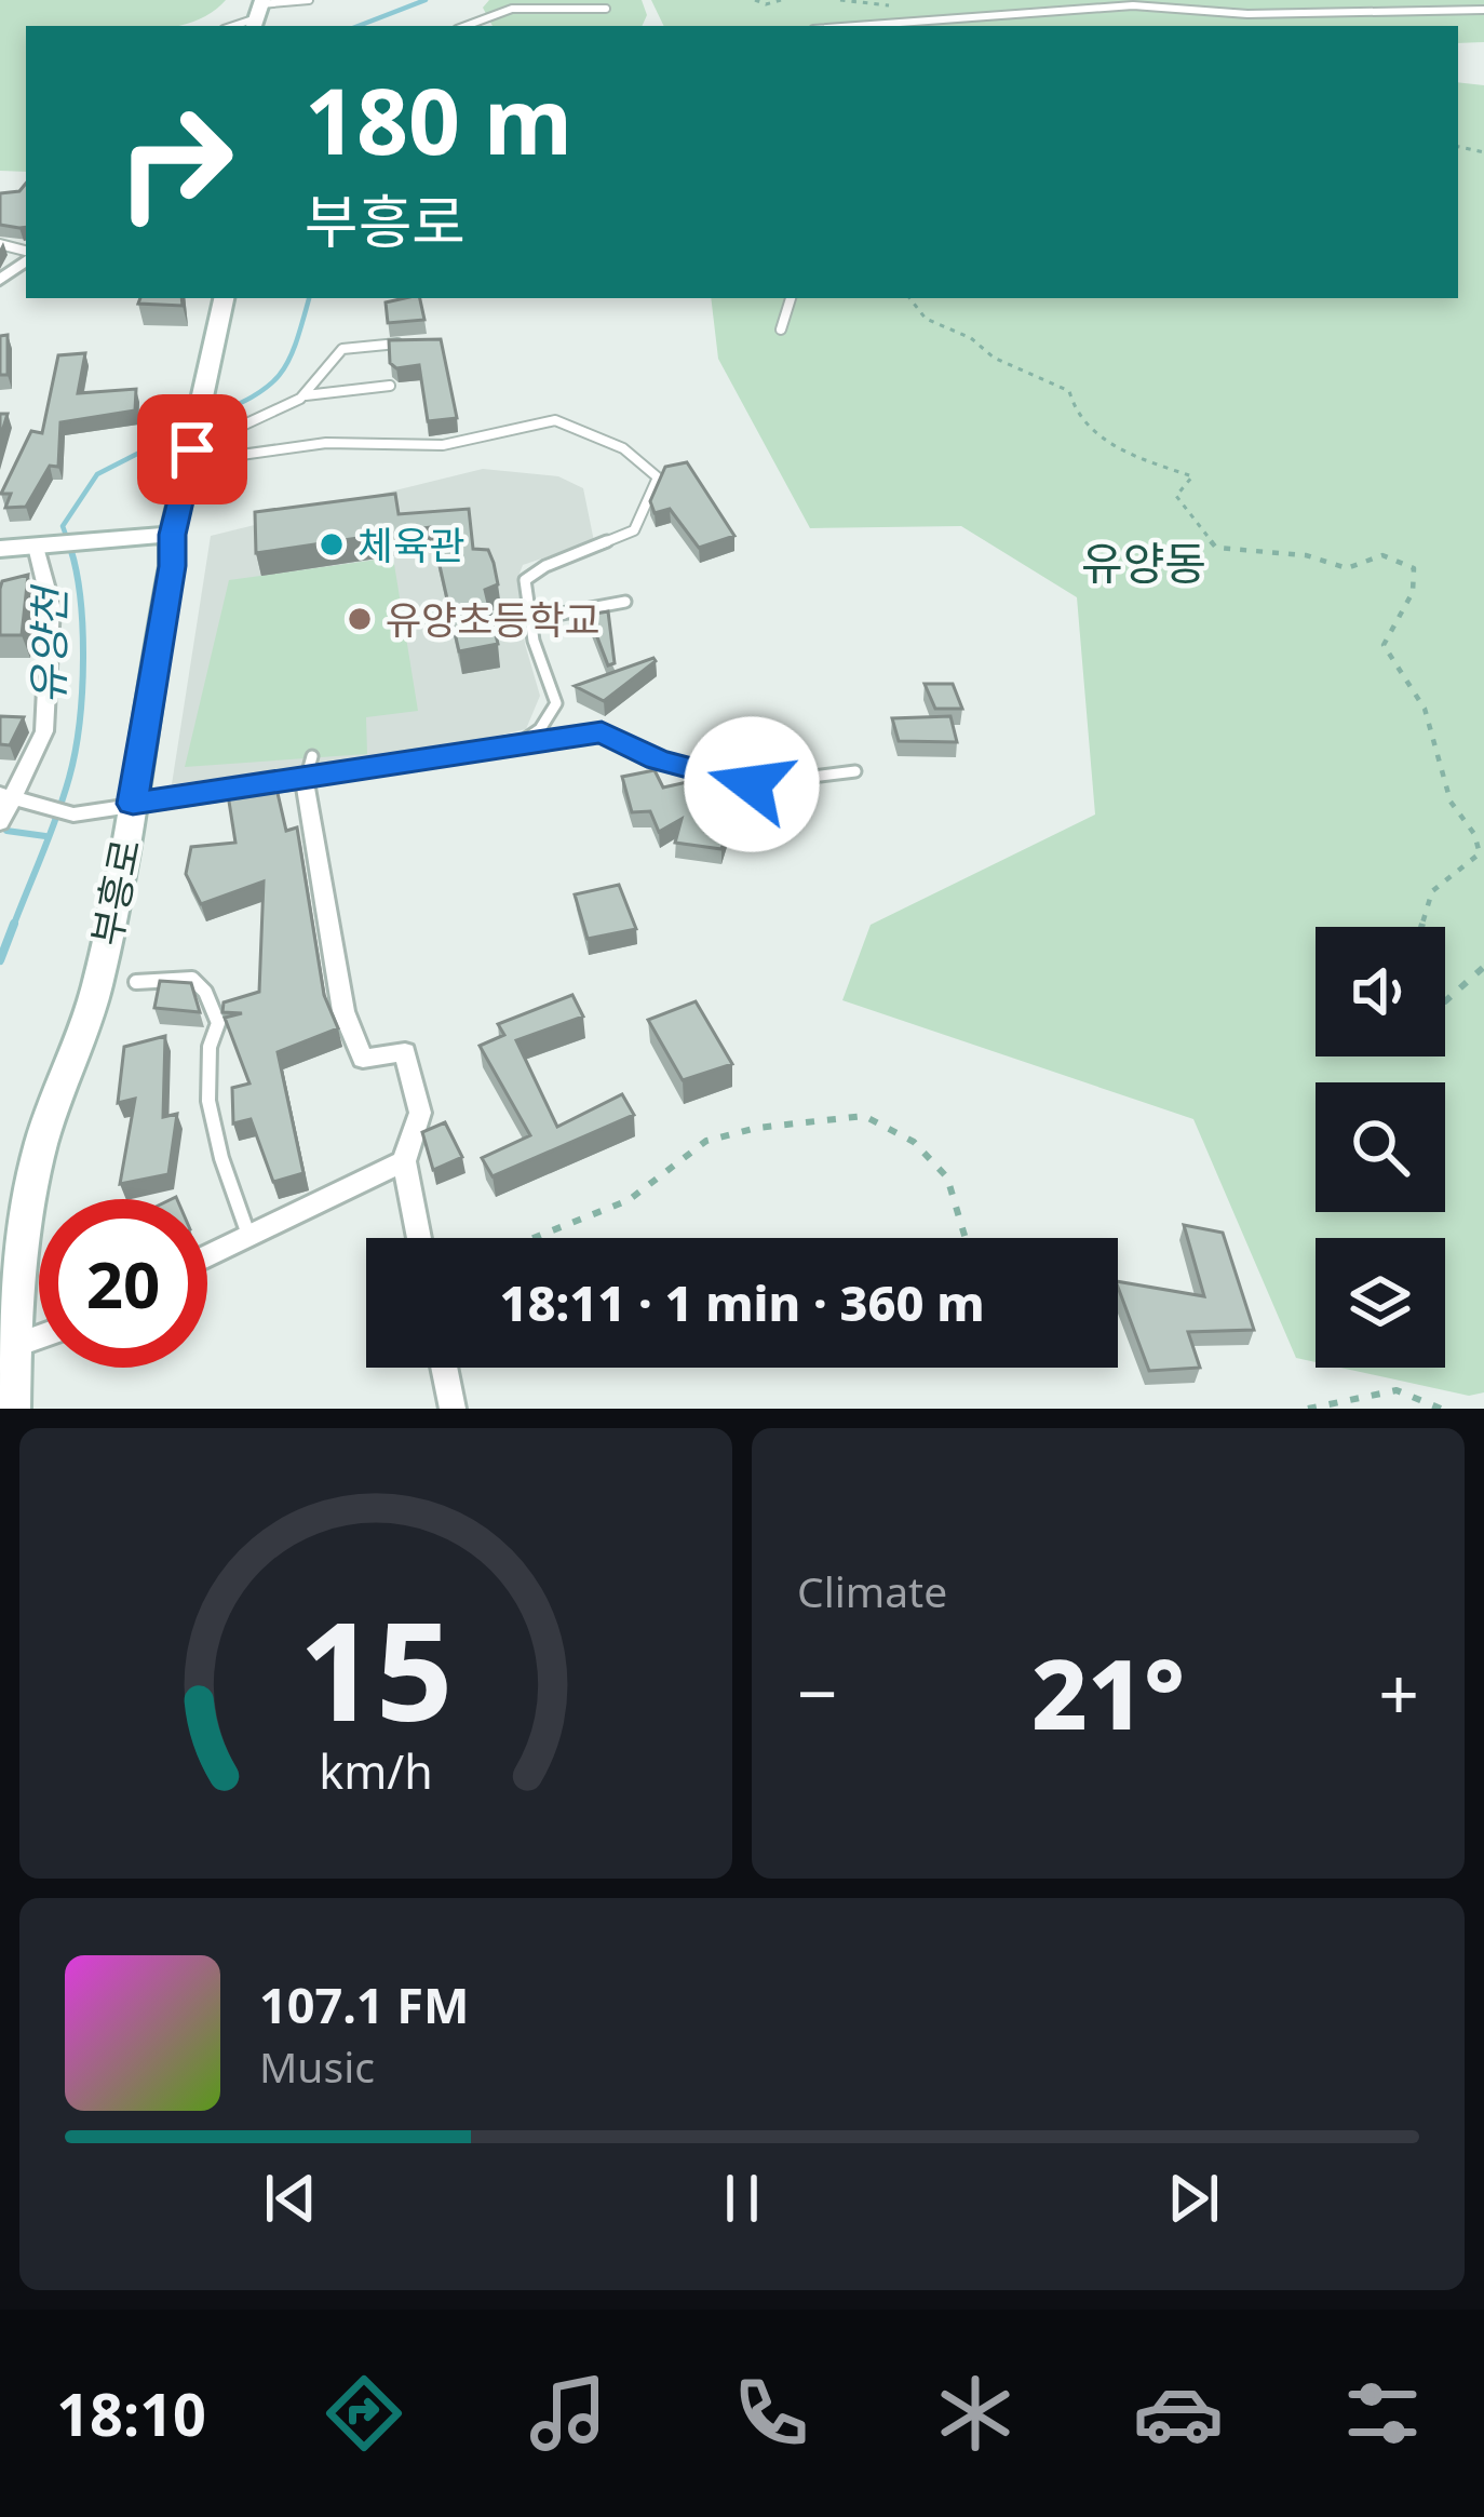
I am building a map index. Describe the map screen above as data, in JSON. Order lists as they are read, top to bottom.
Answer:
{
  "streets": {
    "main road": ["부흥로"]
  },
  "districts": ["유양동"],
  "water": ["유양천"],
  "places": ["체육관", "유양초등학교"],
  "page": {
    "turn": ["180 m", "부흥로"],
    "limit": "20",
    "trip": "18:11 · 1 min · 360 m",
    "tile": "Climate",
    "heat": ["−", "21°", "+"],
    "song": ["107.1 FM", "Music"],
    "tabs": "18:10",
    "gauge": ["15", "km/h"]
  }
}
